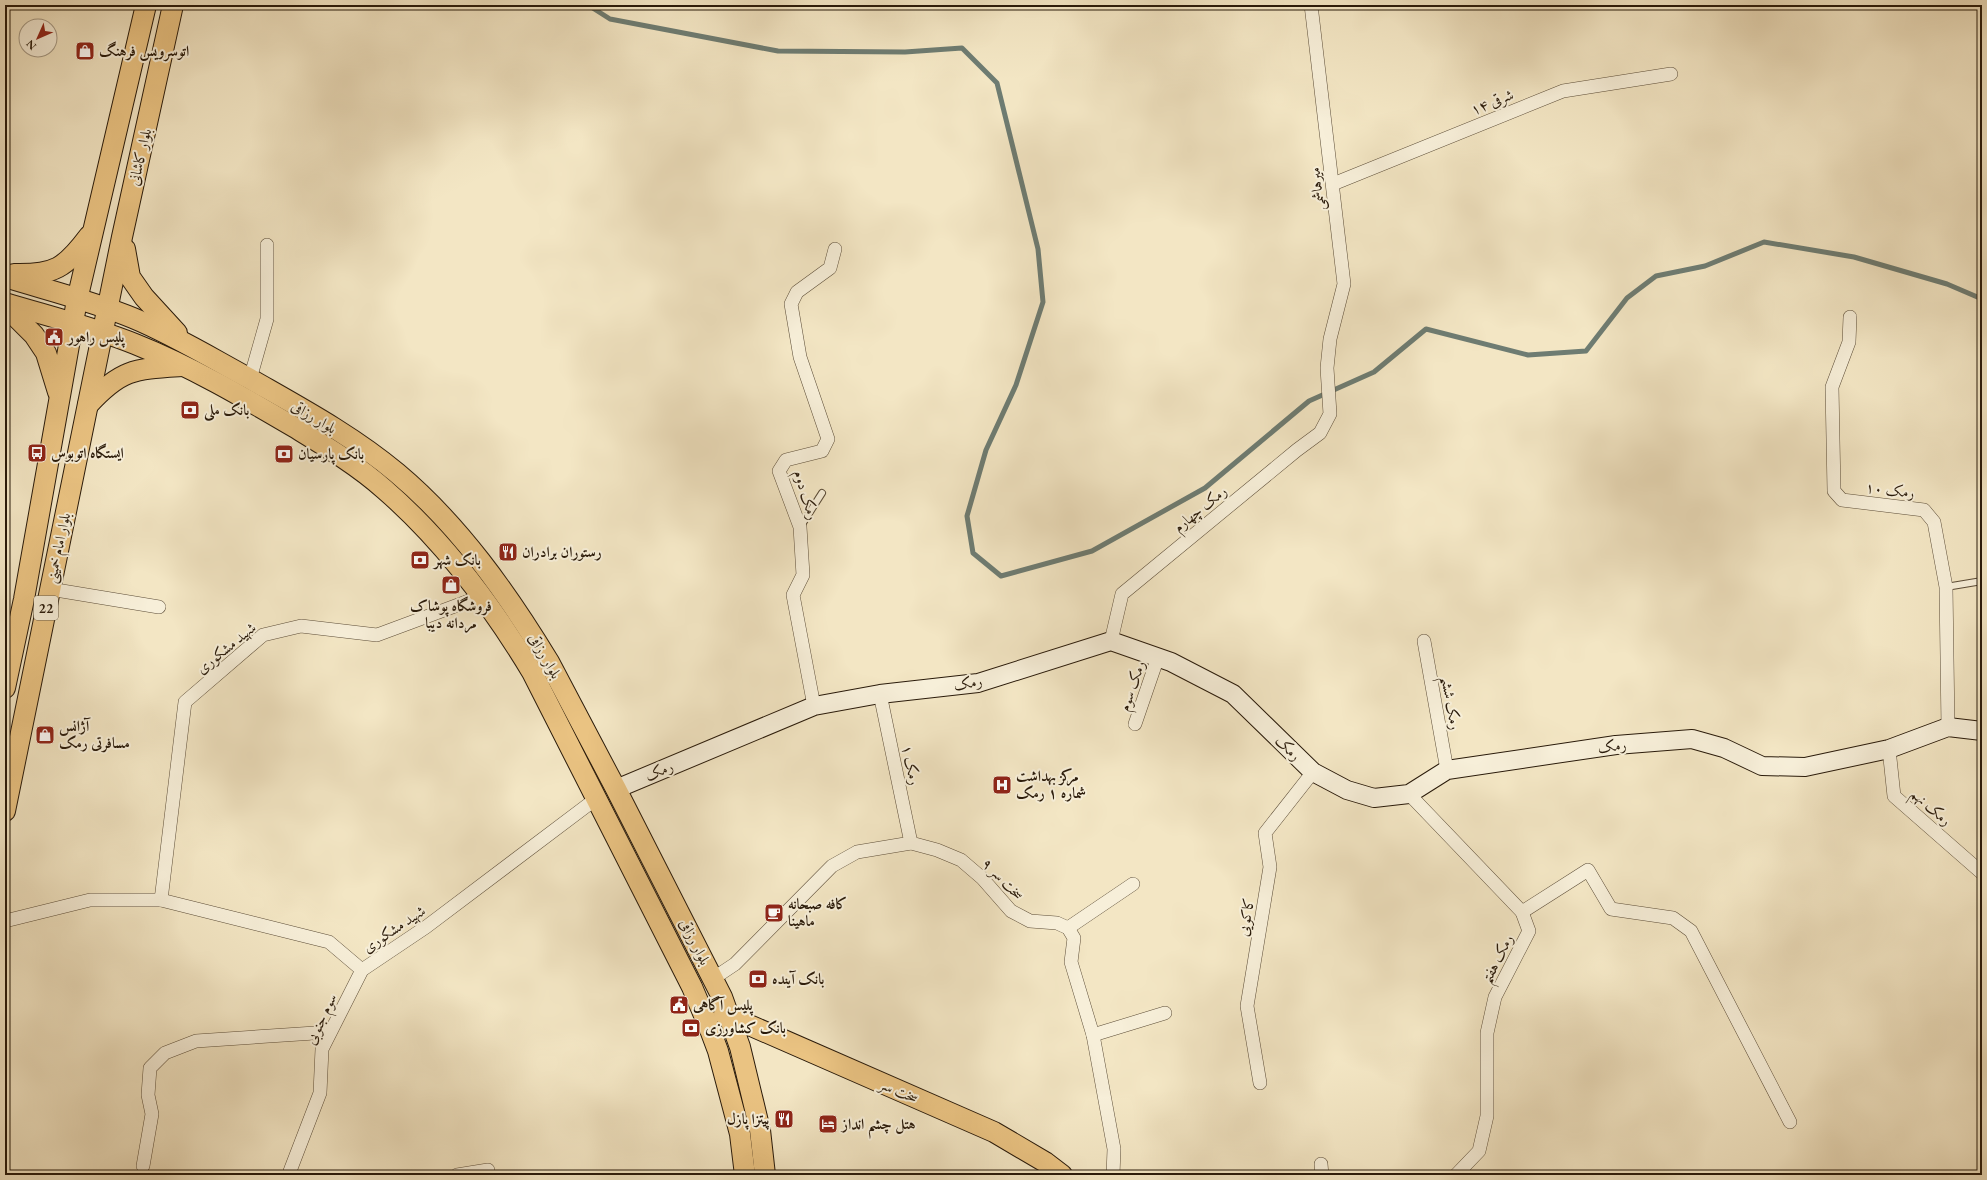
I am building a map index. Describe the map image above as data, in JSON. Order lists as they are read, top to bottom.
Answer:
{
  "streets": {
    "main road": [
      "بلوار کاشانی",
      "بلوار رزاقی",
      "بلوار امام خمینی",
      "22",
      "سخت سر"
    ],
    "street": [
      "شرقی ۱۴",
      "میرهاشمی",
      "رمک ۱۰",
      "رمک دوم",
      "رمک چهارم",
      "شهید مشکوری",
      "رمک",
      "رمک سوم",
      "رمک ششم",
      "رمک ۱",
      "رمک نهم",
      "سخت سر ۹",
      "کاکویی",
      "رمک هفتم",
      "سوم جنوبی"
    ]
  },
  "crossings": [
    ["شرقی ۱۴", "میرهاشمی"],
    ["بلوار کاشانی", "بلوار رزاقی"],
    ["بلوار کاشانی", "بلوار امام خمینی"],
    ["میرهاشمی", "رمک چهارم"],
    ["بلوار رزاقی", "بلوار امام خمینی"],
    ["بلوار رزاقی", "شهید مشکوری"],
    ["بلوار رزاقی", "رمک"],
    ["بلوار رزاقی", "سخت سر ۹"],
    ["بلوار رزاقی", "سخت سر"],
    ["رمک ۱۰", "رمک"],
    ["رمک دوم", "رمک"],
    ["رمک چهارم", "رمک"],
    ["شهید مشکوری", "سوم جنوبی"],
    ["رمک", "رمک سوم"],
    ["رمک", "رمک ششم"],
    ["رمک", "رمک ۱"],
    ["رمک", "رمک نهم"],
    ["رمک", "کاکویی"],
    ["رمک", "رمک هفتم"],
    ["رمک ۱", "سخت سر ۹"]
  ],
  "places": {
    "shop": ["اتوسرویس فرهنگ", "فروشگاه پوشاک مردانه دیبا", "آژانس مسافرتی رمک"],
    "public building": ["پلیس راهور", "پلیس آگاهی"],
    "bank": [
      "بانک ملی",
      "بانک پارسیان",
      "بانک شهر",
      "بانک آینده",
      "بانک کشاورزی"
    ],
    "bus stop": ["ایستگاه اتوبوس"],
    "restaurant": ["رستوران برادران", "پیتزا پازل"],
    "hospital": ["مرکز بهداشت شماره ۱ رمک"],
    "cafe": ["کافه صبحانه ماهینا"],
    "hotel": ["هتل چشم انداز"]
  },
  "north": "bottom left"
}
